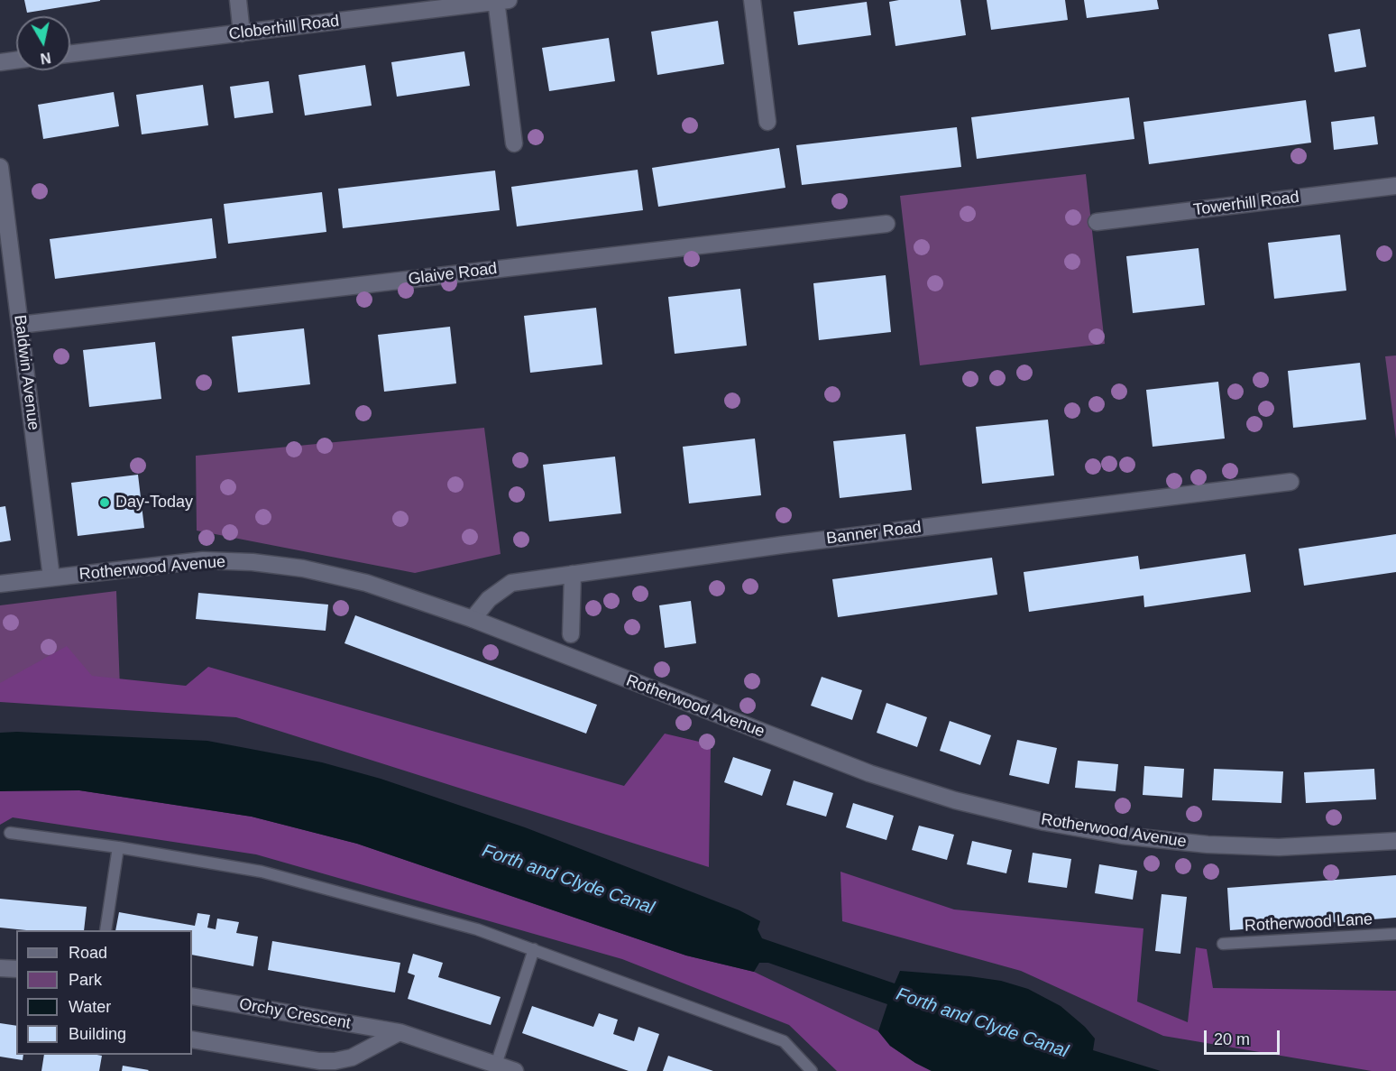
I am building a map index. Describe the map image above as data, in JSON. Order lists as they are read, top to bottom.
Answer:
{
  "streets": {
    "street": [
      "Cloberhill Road",
      "Towerhill Road",
      "Glaive Road",
      "Baldwin Avenue",
      "Banner Road",
      "Rotherwood Avenue",
      "Orchy Crescent"
    ],
    "lane": ["Rotherwood Lane"]
  },
  "crossings": [
    ["Glaive Road", "Baldwin Avenue"],
    ["Baldwin Avenue", "Rotherwood Avenue"],
    ["Banner Road", "Rotherwood Avenue"]
  ],
  "water": ["Forth and Clyde Canal"],
  "places": ["Day-Today"],
  "legend": [
    "Road",
    "Park",
    "Water",
    "Building"
  ],
  "scale_bar": "20 m",
  "north": "bottom"
}
